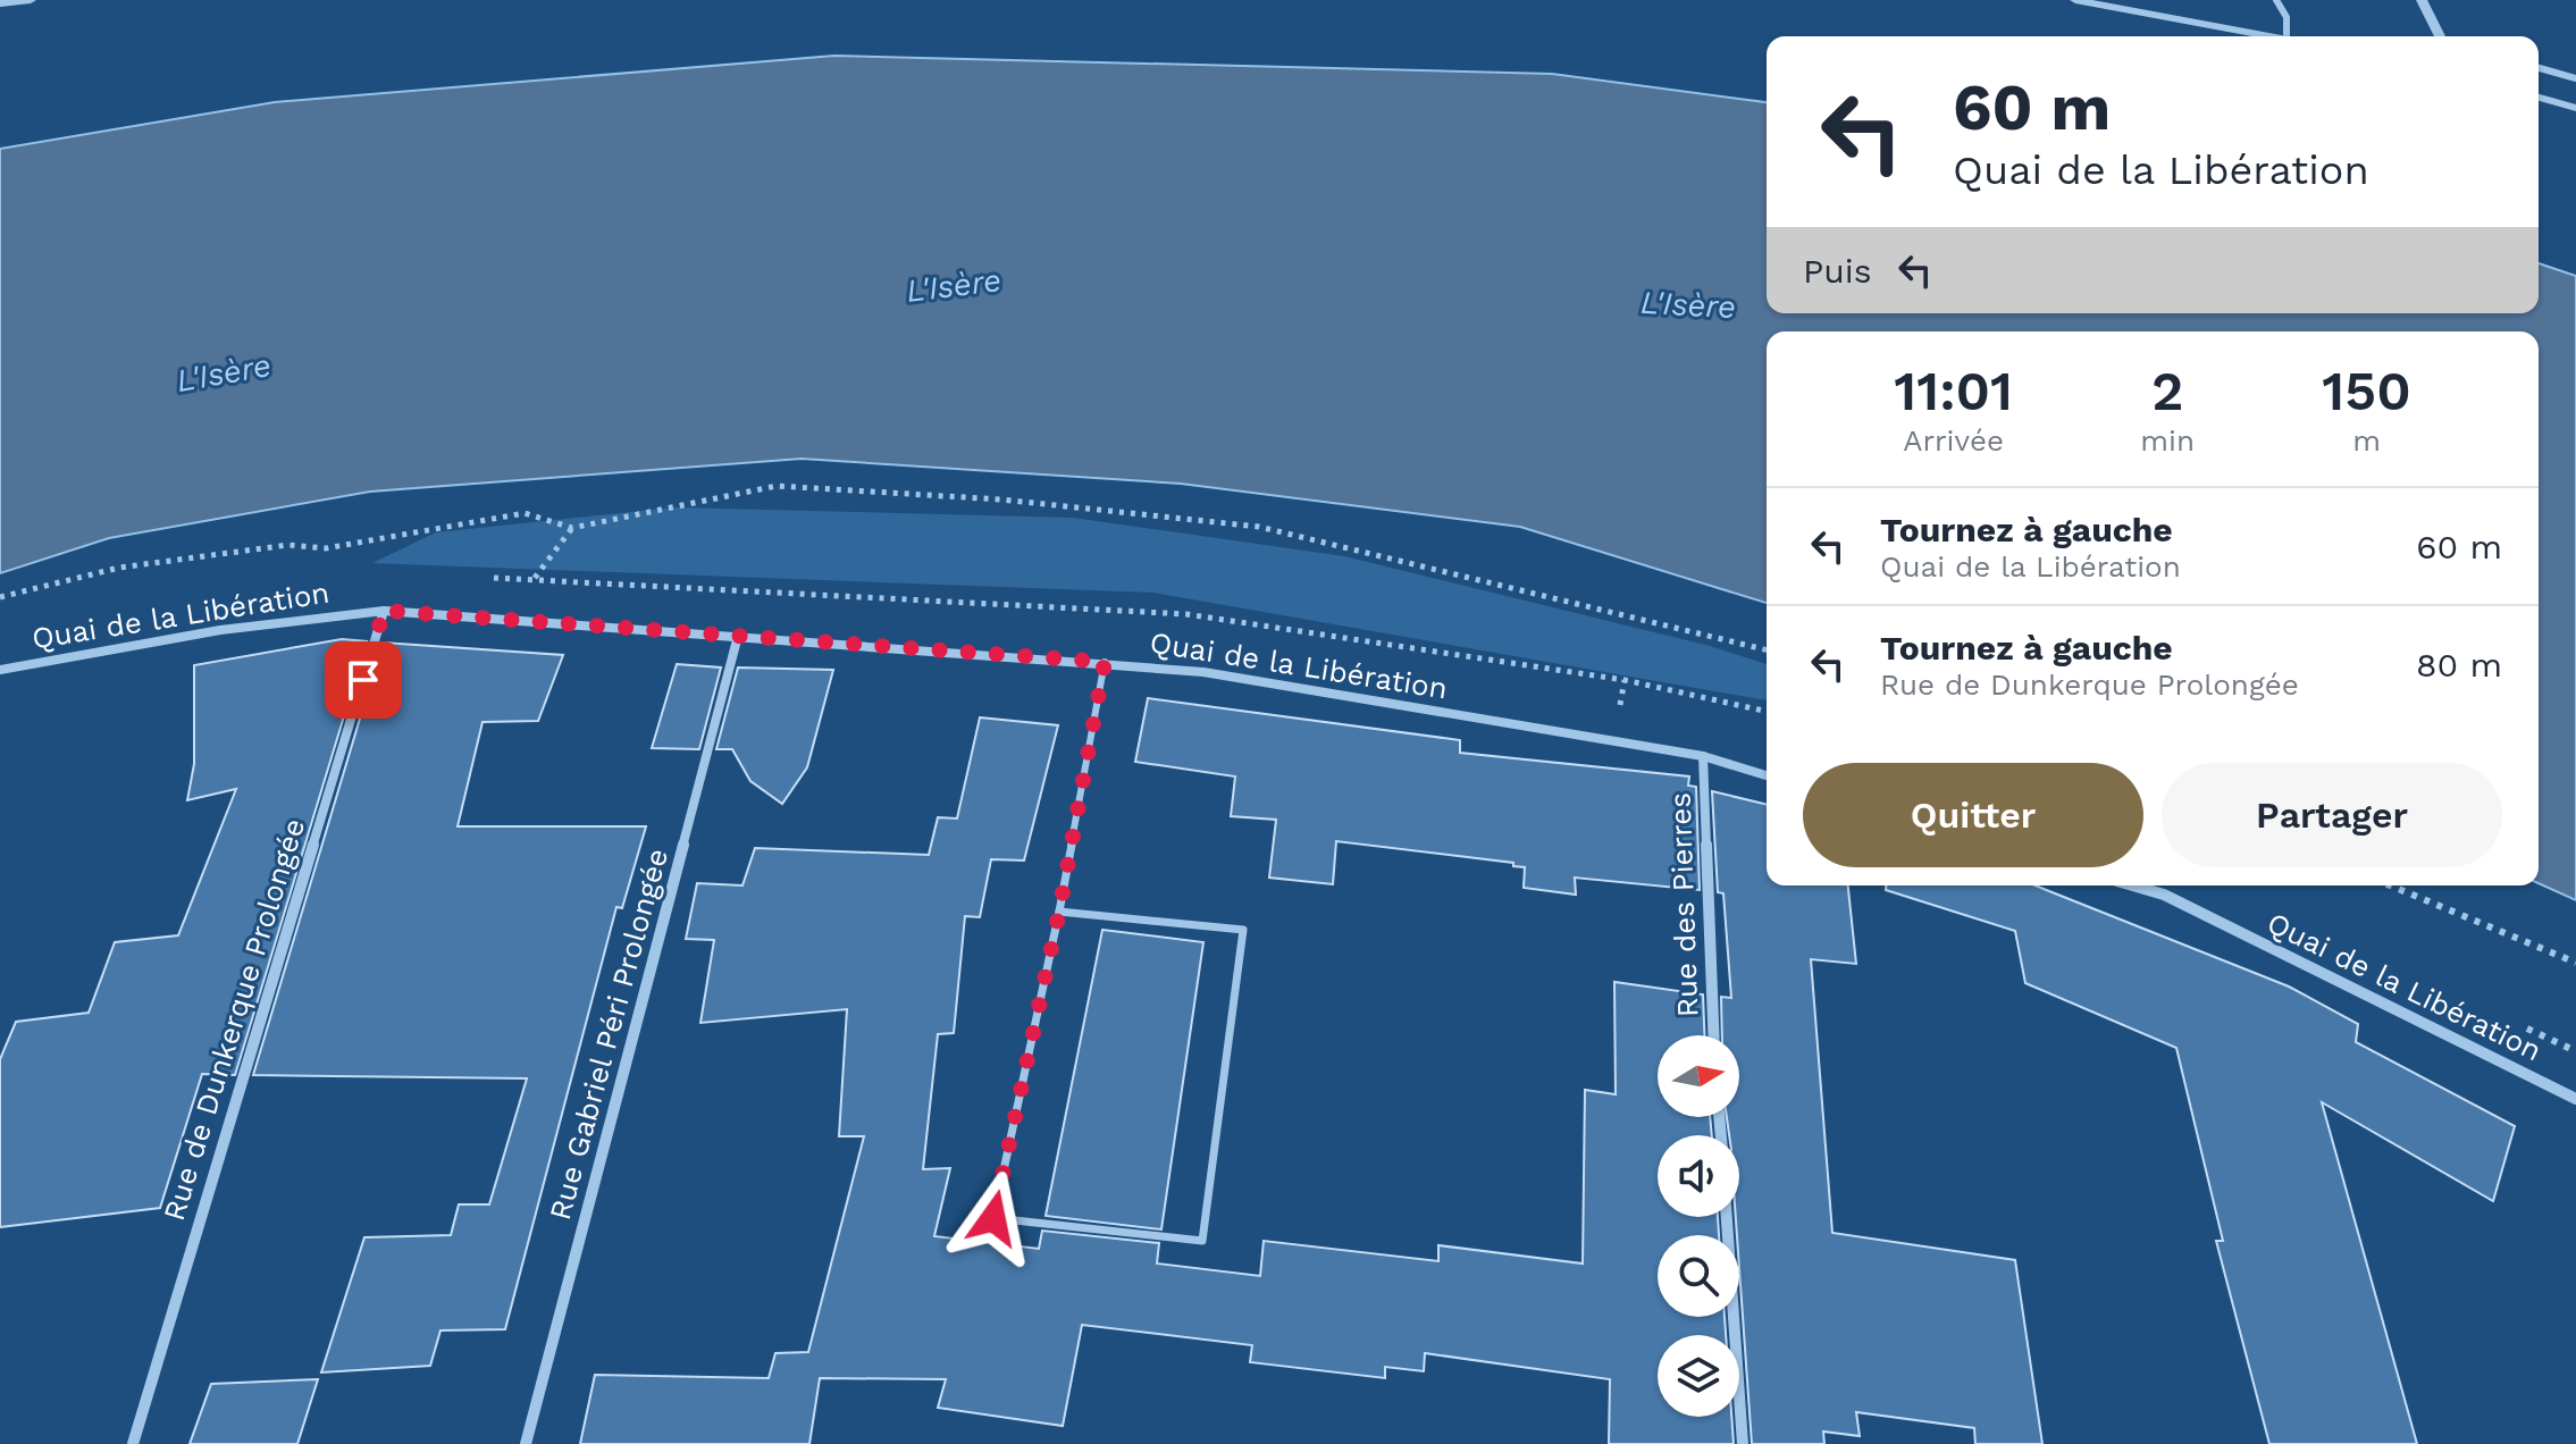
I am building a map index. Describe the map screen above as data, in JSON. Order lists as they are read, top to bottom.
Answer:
{
  "streets": {
    "street": [
      "Quai de la Libération",
      "Rue des Pierres",
      "Rue de Dunkerque Prolongée",
      "Rue Gabriel Péri Prolongée"
    ]
  },
  "crossings": [
    ["Quai de la Libération", "Rue des Pierres"],
    ["Quai de la Libération", "Rue de Dunkerque Prolongée"],
    ["Quai de la Libération", "Rue Gabriel Péri Prolongée"]
  ],
  "water": ["L'Isère"],
  "north": "right",
  "page": {
    "turn": ["60 m", "Quai de la Libération"],
    "then": "Puis",
    "eta": [
      "11:01",
      "Arrivée",
      "2",
      "min",
      "150",
      "m"
    ],
    "list": [
      {
        "name": "Tournez à gauche",
        "note": "Quai de la Libération",
        "value": "60 m"
      },
      {
        "name": "Tournez à gauche",
        "note": "Rue de Dunkerque Prolongée",
        "value": "80 m"
      }
    ],
    "buttons": ["Quitter", "Partager"]
  }
}
